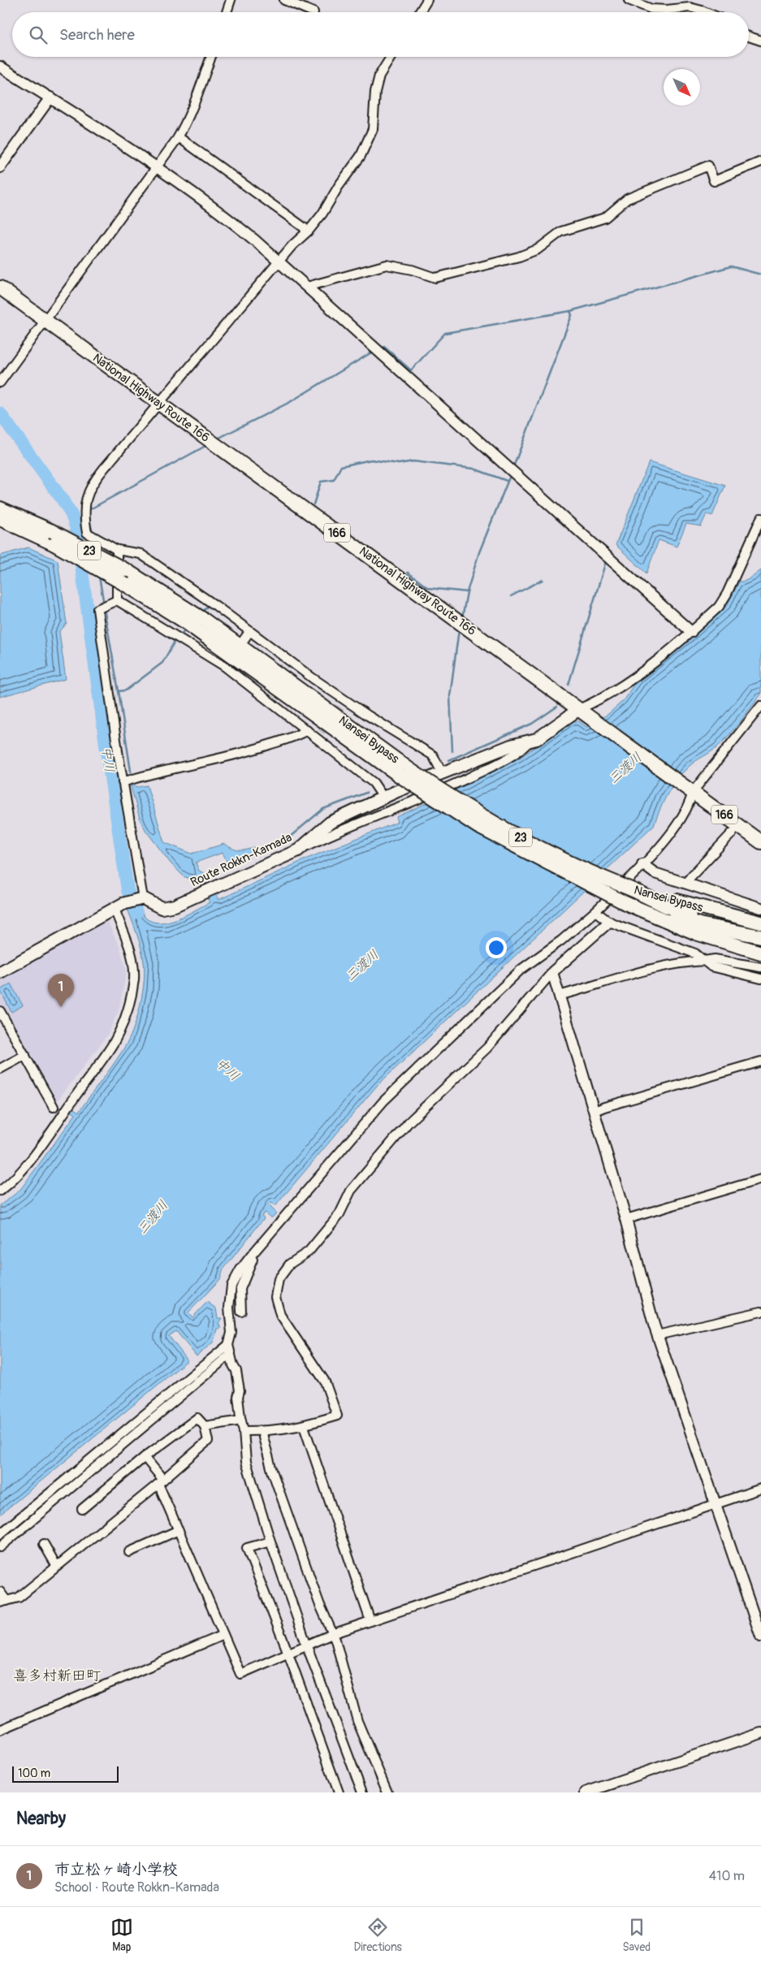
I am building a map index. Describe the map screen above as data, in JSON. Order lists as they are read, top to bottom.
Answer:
{
  "streets": {
    "highway": [
      "National Highway Route 166",
      "166",
      "23",
      "Nansei Bypass"
    ],
    "main road": ["Route Rokkn-Kamada"]
  },
  "crossings": [
    ["National Highway Route 166", "Route Rokkn-Kamada"],
    ["23", "Nansei Bypass"]
  ],
  "districts": ["喜多村新田町"],
  "water": ["中川", "三渡川"],
  "scale_bar": "100 m",
  "north": "bottom right",
  "page": {
    "search": "Search here",
    "pins": "1",
    "scale": "100 m",
    "heading": "Nearby",
    "list": [
      {
        "mark": "1",
        "name": "市立松ヶ崎小学校",
        "note": "School · Route Rokkn-Kamada",
        "value": "410 m"
      }
    ],
    "nav": ["Map", "Directions", "Saved"]
  }
}
